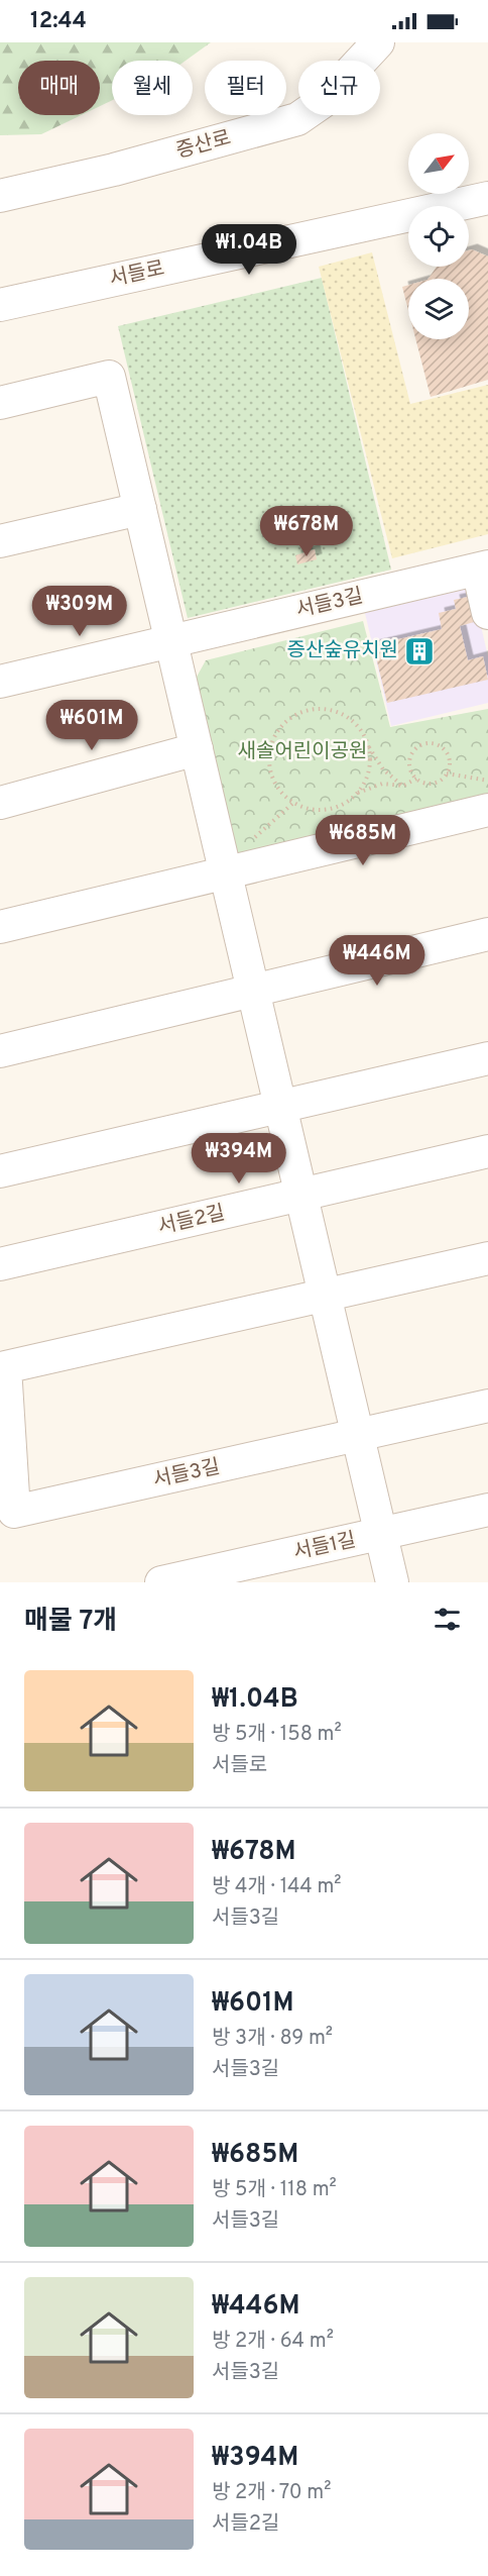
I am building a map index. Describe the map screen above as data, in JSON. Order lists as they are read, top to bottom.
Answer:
{
  "streets": {
    "street": [
      "증산로",
      "서들로",
      "서들3길",
      "서들2길",
      "서들1길"
    ]
  },
  "parks": ["새솔어린이공원"],
  "places": {
    "building": ["증산숲유치원"]
  },
  "north": "top right",
  "page": {
    "status": "12:44",
    "chip": [
      "매매",
      "월세",
      "필터",
      "신규"
    ],
    "price": [
      "₩1.04B",
      "₩678M",
      "₩309M",
      "₩601M",
      "₩685M",
      "₩446M",
      "₩394M"
    ],
    "heading": "매물 7개",
    "list": [
      {
        "name": "₩1.04B",
        "note": "방 5개 · 158 m² · 서들로"
      },
      {
        "name": "₩678M",
        "note": "방 4개 · 144 m² · 서들3길"
      },
      {
        "name": "₩601M",
        "note": "방 3개 · 89 m² · 서들3길"
      },
      {
        "name": "₩685M",
        "note": "방 5개 · 118 m² · 서들3길"
      },
      {
        "name": "₩446M",
        "note": "방 2개 · 64 m² · 서들3길"
      },
      {
        "name": "₩394M",
        "note": "방 2개 · 70 m² · 서들2길"
      }
    ]
  }
}
